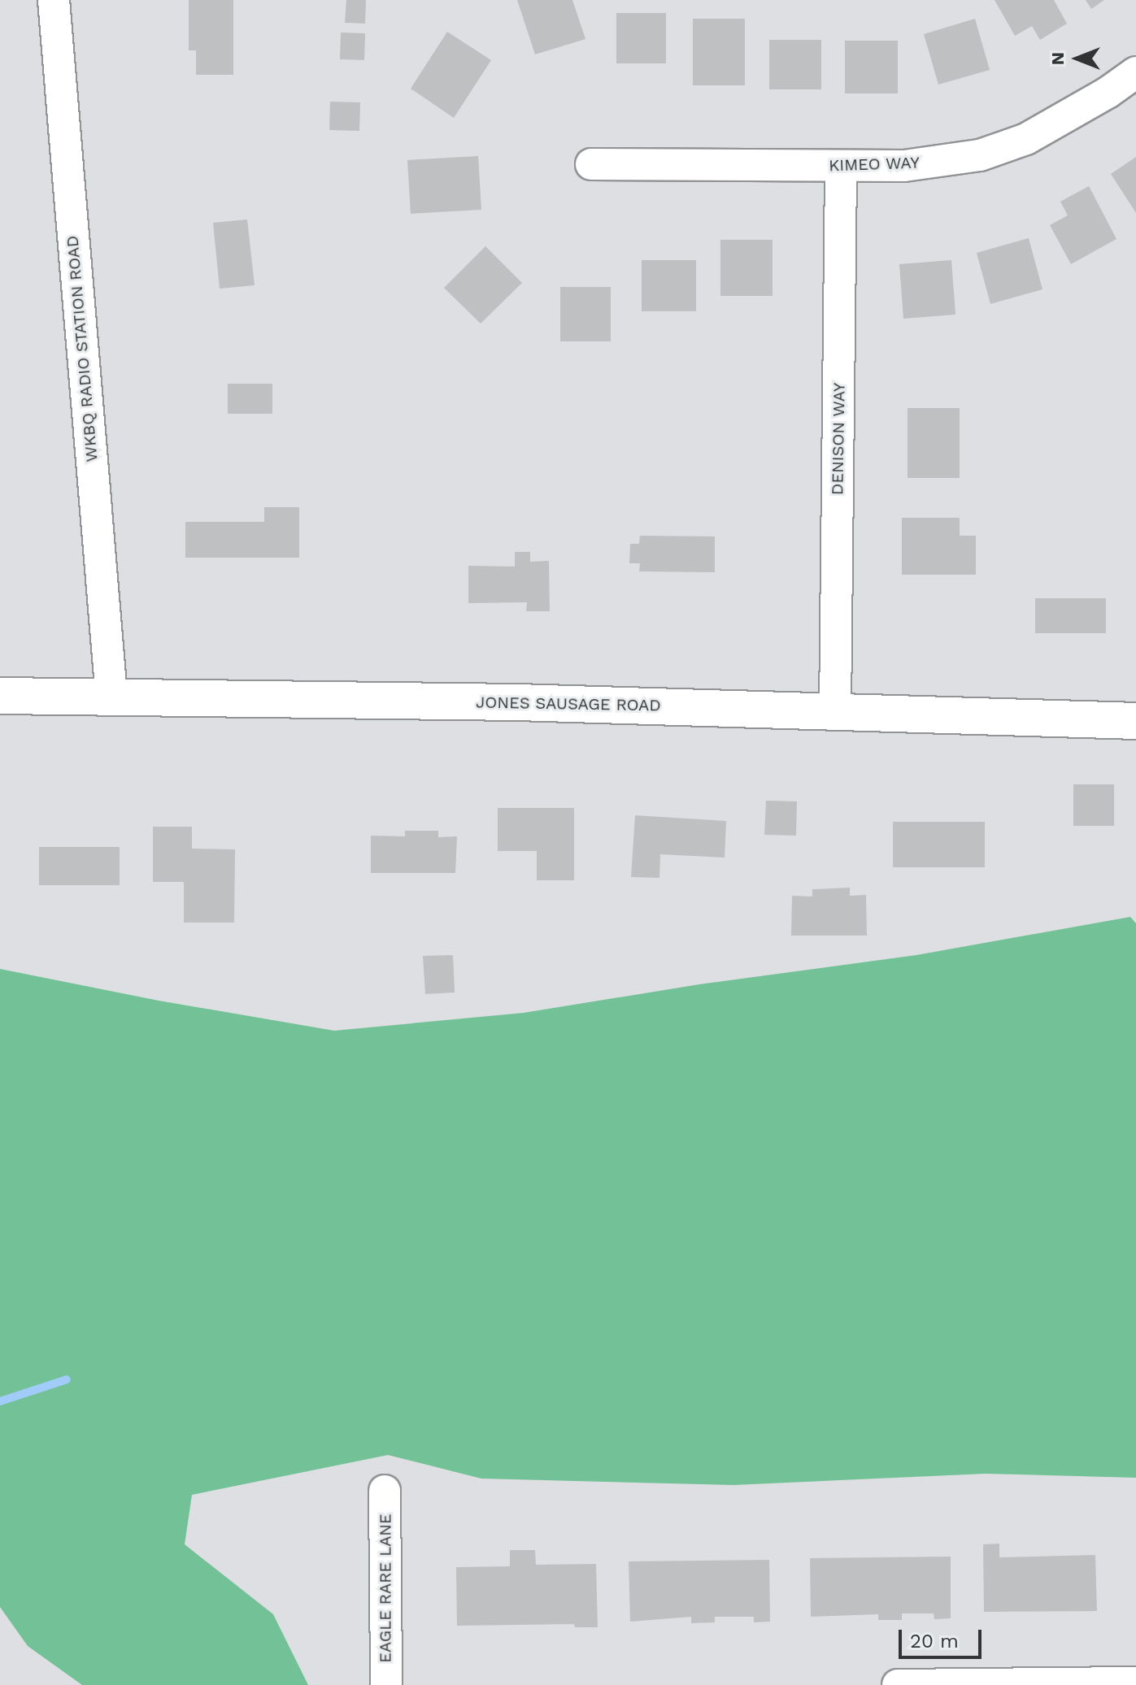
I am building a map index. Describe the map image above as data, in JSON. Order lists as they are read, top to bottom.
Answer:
{
  "streets": {
    "main road": ["JONES SAUSAGE ROAD"],
    "street": [
      "KIMEO WAY",
      "WKBQ RADIO STATION ROAD",
      "DENISON WAY",
      "EAGLE RARE LANE"
    ]
  },
  "crossings": [
    ["KIMEO WAY", "DENISON WAY"],
    ["WKBQ RADIO STATION ROAD", "JONES SAUSAGE ROAD"],
    ["DENISON WAY", "JONES SAUSAGE ROAD"]
  ],
  "scale_bar": "20 m",
  "north": "left"
}
